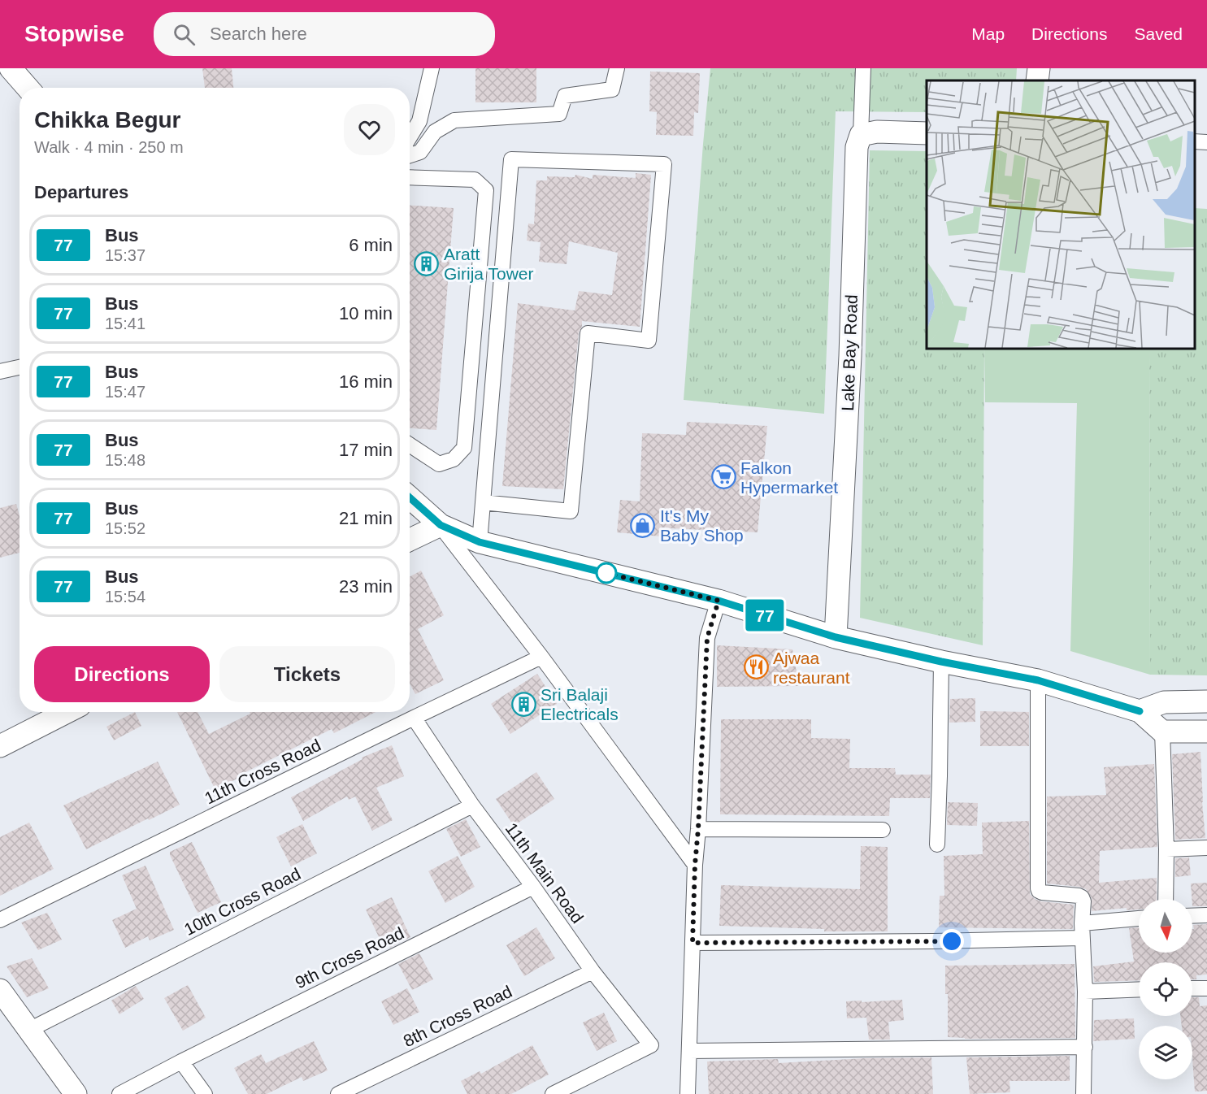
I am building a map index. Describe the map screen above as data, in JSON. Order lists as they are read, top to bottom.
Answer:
{
  "streets": {
    "main road": ["Lake Bay Road"],
    "street": [
      "11th Cross Road",
      "11th Main Road",
      "10th Cross Road",
      "9th Cross Road",
      "8th Cross Road"
    ]
  },
  "crossings": [
    ["11th Cross Road", "11th Main Road"],
    ["11th Main Road", "10th Cross Road"],
    ["11th Main Road", "9th Cross Road"],
    ["11th Main Road", "8th Cross Road"]
  ],
  "places": {
    "building": ["Aratt Girija Tower", "Sri Balaji Electricals"],
    "supermarket": ["Falkon Hypermarket"],
    "shop": ["It's My Baby Shop"],
    "restaurant": ["Ajwaa restaurant"]
  },
  "lines": ["bus line 77"],
  "north": "bottom",
  "page": {
    "header": "Stopwise",
    "search": "Search here",
    "nav": ["Map", "Directions", "Saved"],
    "on_map": "77",
    "heading": [
      ["Chikka Begur", "Walk · 4 min · 250 m"],
      "Departures"
    ],
    "list": [
      {
        "mark": "77",
        "name": "Bus",
        "note": "15:37",
        "value": "6 min"
      },
      {
        "mark": "77",
        "name": "Bus",
        "note": "15:41",
        "value": "10 min"
      },
      {
        "mark": "77",
        "name": "Bus",
        "note": "15:47",
        "value": "16 min"
      },
      {
        "mark": "77",
        "name": "Bus",
        "note": "15:48",
        "value": "17 min"
      },
      {
        "mark": "77",
        "name": "Bus",
        "note": "15:52",
        "value": "21 min"
      },
      {
        "mark": "77",
        "name": "Bus",
        "note": "15:54",
        "value": "23 min"
      }
    ],
    "buttons": ["Directions", "Tickets"]
  }
}
